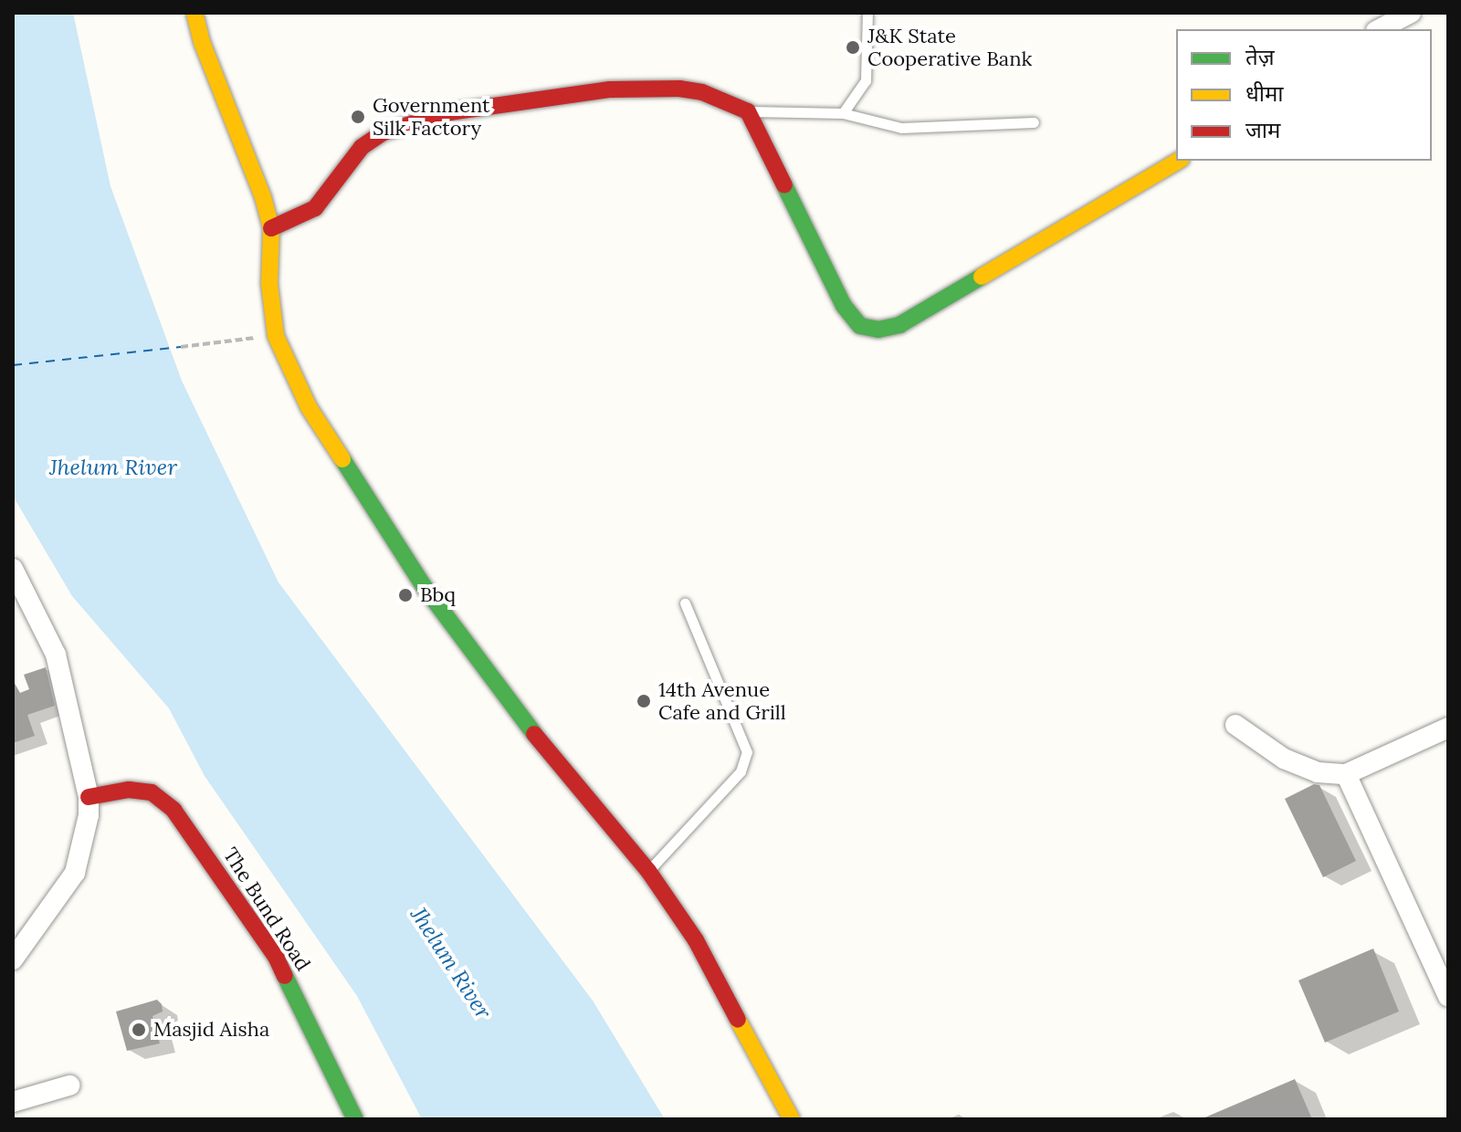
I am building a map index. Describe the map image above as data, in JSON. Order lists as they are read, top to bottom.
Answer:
{
  "streets": {
    "street": ["The Bund Road"]
  },
  "water": ["Jhelum River"],
  "places": [
    "J&K State Cooperative Bank",
    "Government Silk Factory",
    "Bbq",
    "14th Avenue Cafe and Grill",
    "Masjid Aisha"
  ],
  "legend": ["तेज़", "धीमा", "जाम"]
}
